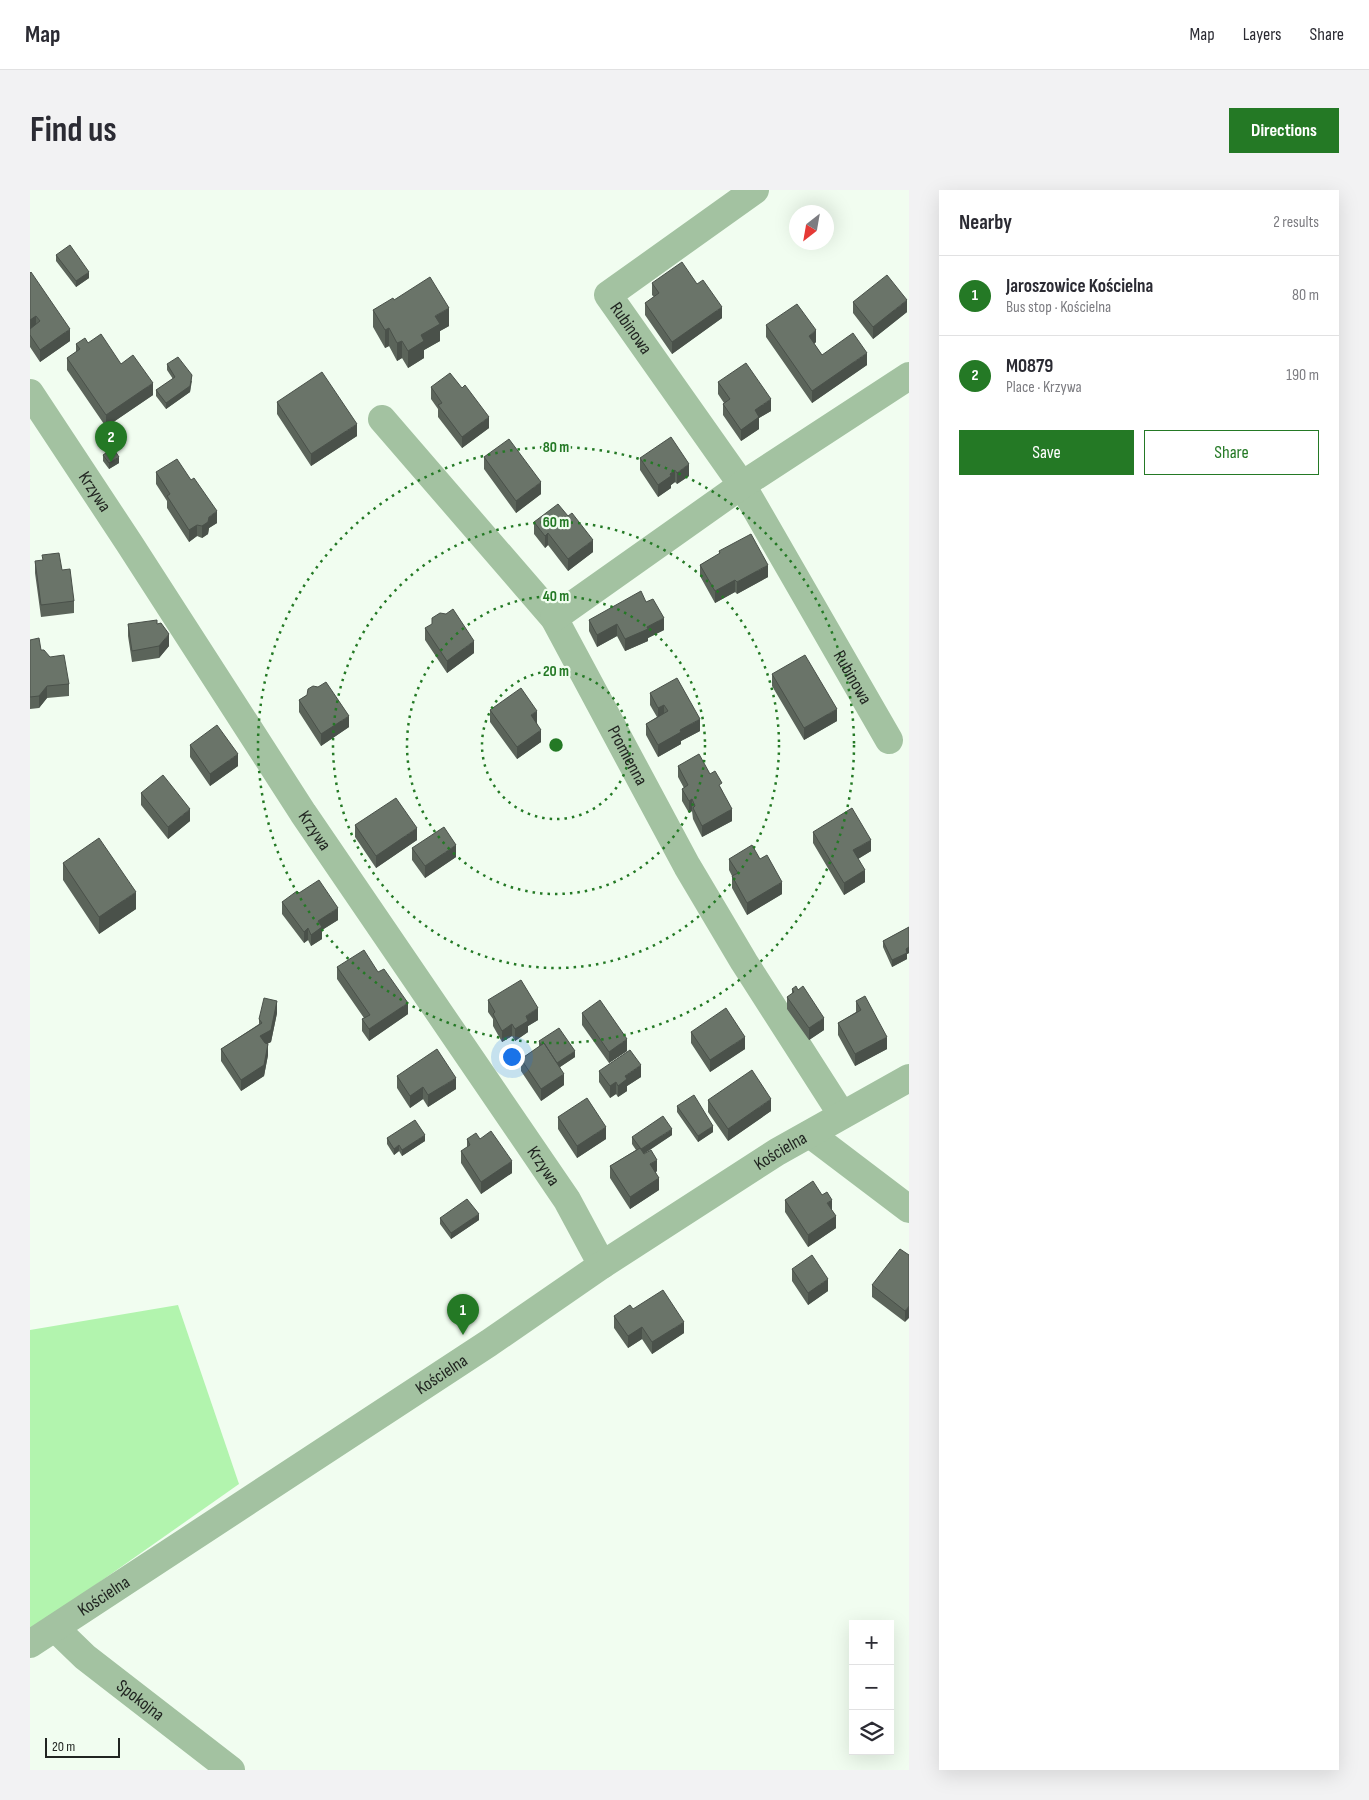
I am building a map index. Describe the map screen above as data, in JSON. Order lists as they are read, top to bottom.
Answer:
{
  "streets": {
    "street": [
      "Rubinowa",
      "Krzywa",
      "Promienna",
      "Kościelna",
      "Spokojna"
    ]
  },
  "crossings": [
    ["Krzywa", "Kościelna"],
    ["Promienna", "Kościelna"],
    ["Kościelna", "Spokojna"]
  ],
  "scale_bar": "20 m",
  "north": "bottom left",
  "page": {
    "header": "Map",
    "nav": ["Map", "Layers", "Share"],
    "buttons": [
      "Directions",
      ["Save", "Share"]
    ],
    "title": "Find us",
    "heading": ["Nearby", "2 results"],
    "list": [
      {
        "mark": "1",
        "name": "Jaroszowice Kościelna",
        "note": "Bus stop · Kościelna",
        "value": "80 m"
      },
      {
        "mark": "2",
        "name": "M0879",
        "note": "Place · Krzywa",
        "value": "190 m"
      }
    ],
    "pins": ["2", "1"],
    "map_buttons": ["+", "−"],
    "scale": "20 m"
  },
  "rings": [
    "80 m",
    "60 m",
    "40 m",
    "20 m"
  ]
}
